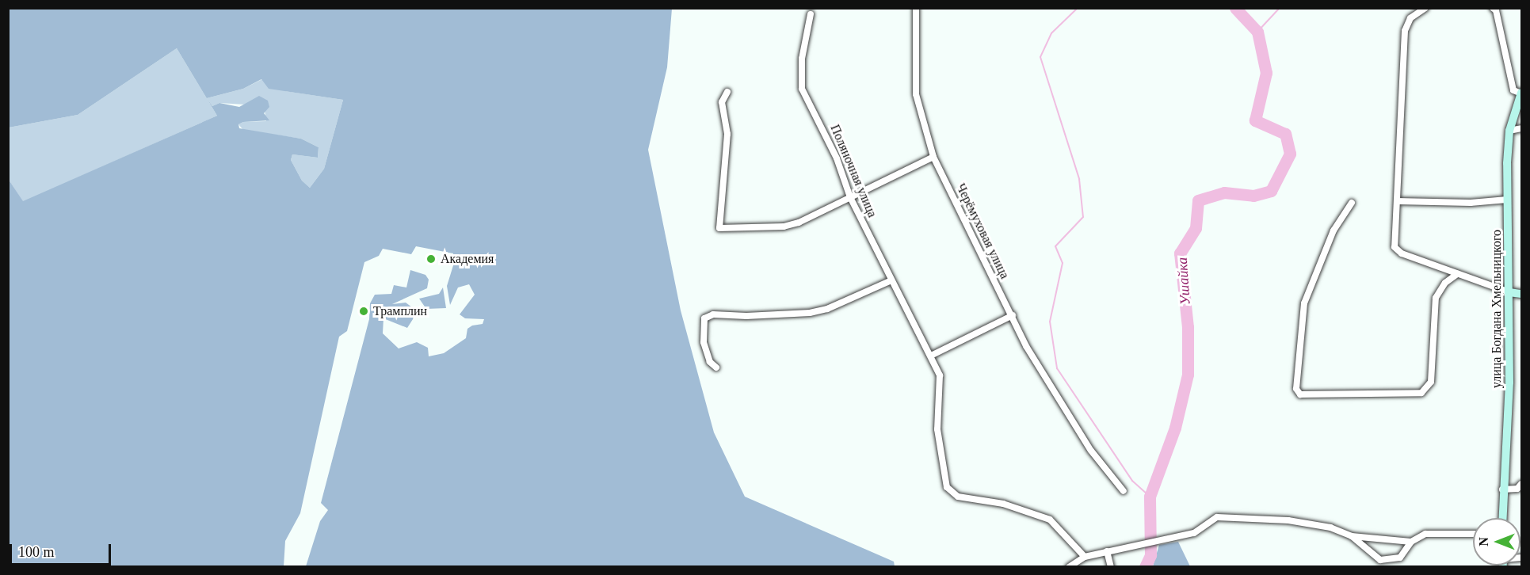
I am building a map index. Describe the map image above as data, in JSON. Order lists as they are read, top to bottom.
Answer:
{
  "streets": {
    "street": ["Поляночная улица", "Черёмуховая улица", "улица Богдана Хмельницкого"]
  },
  "water": ["Ушайка"],
  "places": ["Академия", "Трамплин"],
  "scale_bar": "100 m",
  "north": "left"
}
